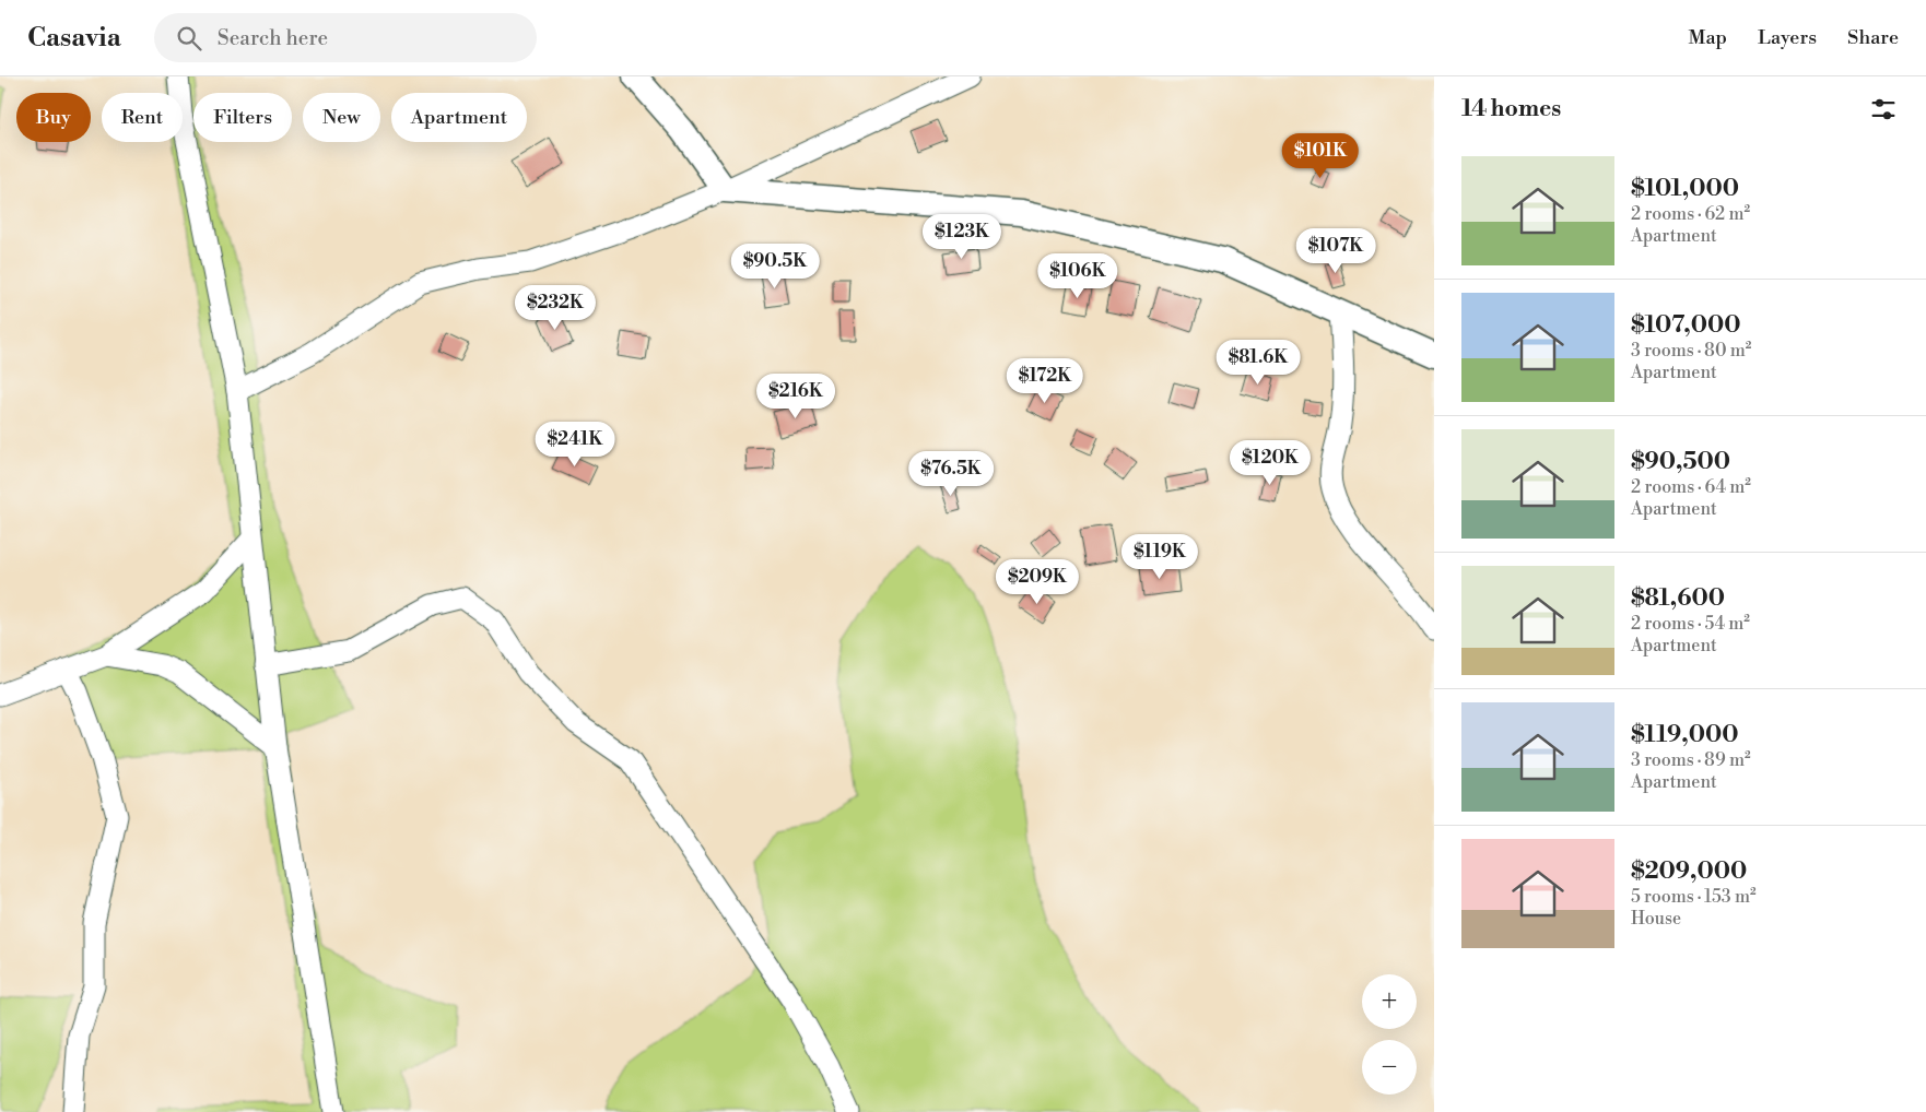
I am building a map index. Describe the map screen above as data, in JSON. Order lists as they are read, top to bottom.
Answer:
{
  "page": {
    "header": "Casavia",
    "search": "Search here",
    "nav": ["Map", "Layers", "Share"],
    "heading": "14 homes",
    "chip": [
      "Buy",
      "Rent",
      "Filters",
      "New",
      "Apartment"
    ],
    "price": [
      "$101K",
      "$123K",
      "$107K",
      "$90.5K",
      "$106K",
      "$232K",
      "$81.6K",
      "$172K",
      "$216K",
      "$241K",
      "$120K",
      "$76.5K",
      "$119K",
      "$209K"
    ],
    "list": [
      {
        "name": "$101,000",
        "note": "2 rooms · 62 m² · Apartment"
      },
      {
        "name": "$107,000",
        "note": "3 rooms · 80 m² · Apartment"
      },
      {
        "name": "$90,500",
        "note": "2 rooms · 64 m² · Apartment"
      },
      {
        "name": "$81,600",
        "note": "2 rooms · 54 m² · Apartment"
      },
      {
        "name": "$119,000",
        "note": "3 rooms · 89 m² · Apartment"
      },
      {
        "name": "$209,000",
        "note": "5 rooms · 153 m² · House"
      }
    ],
    "map_buttons": ["+", "−"]
  }
}
